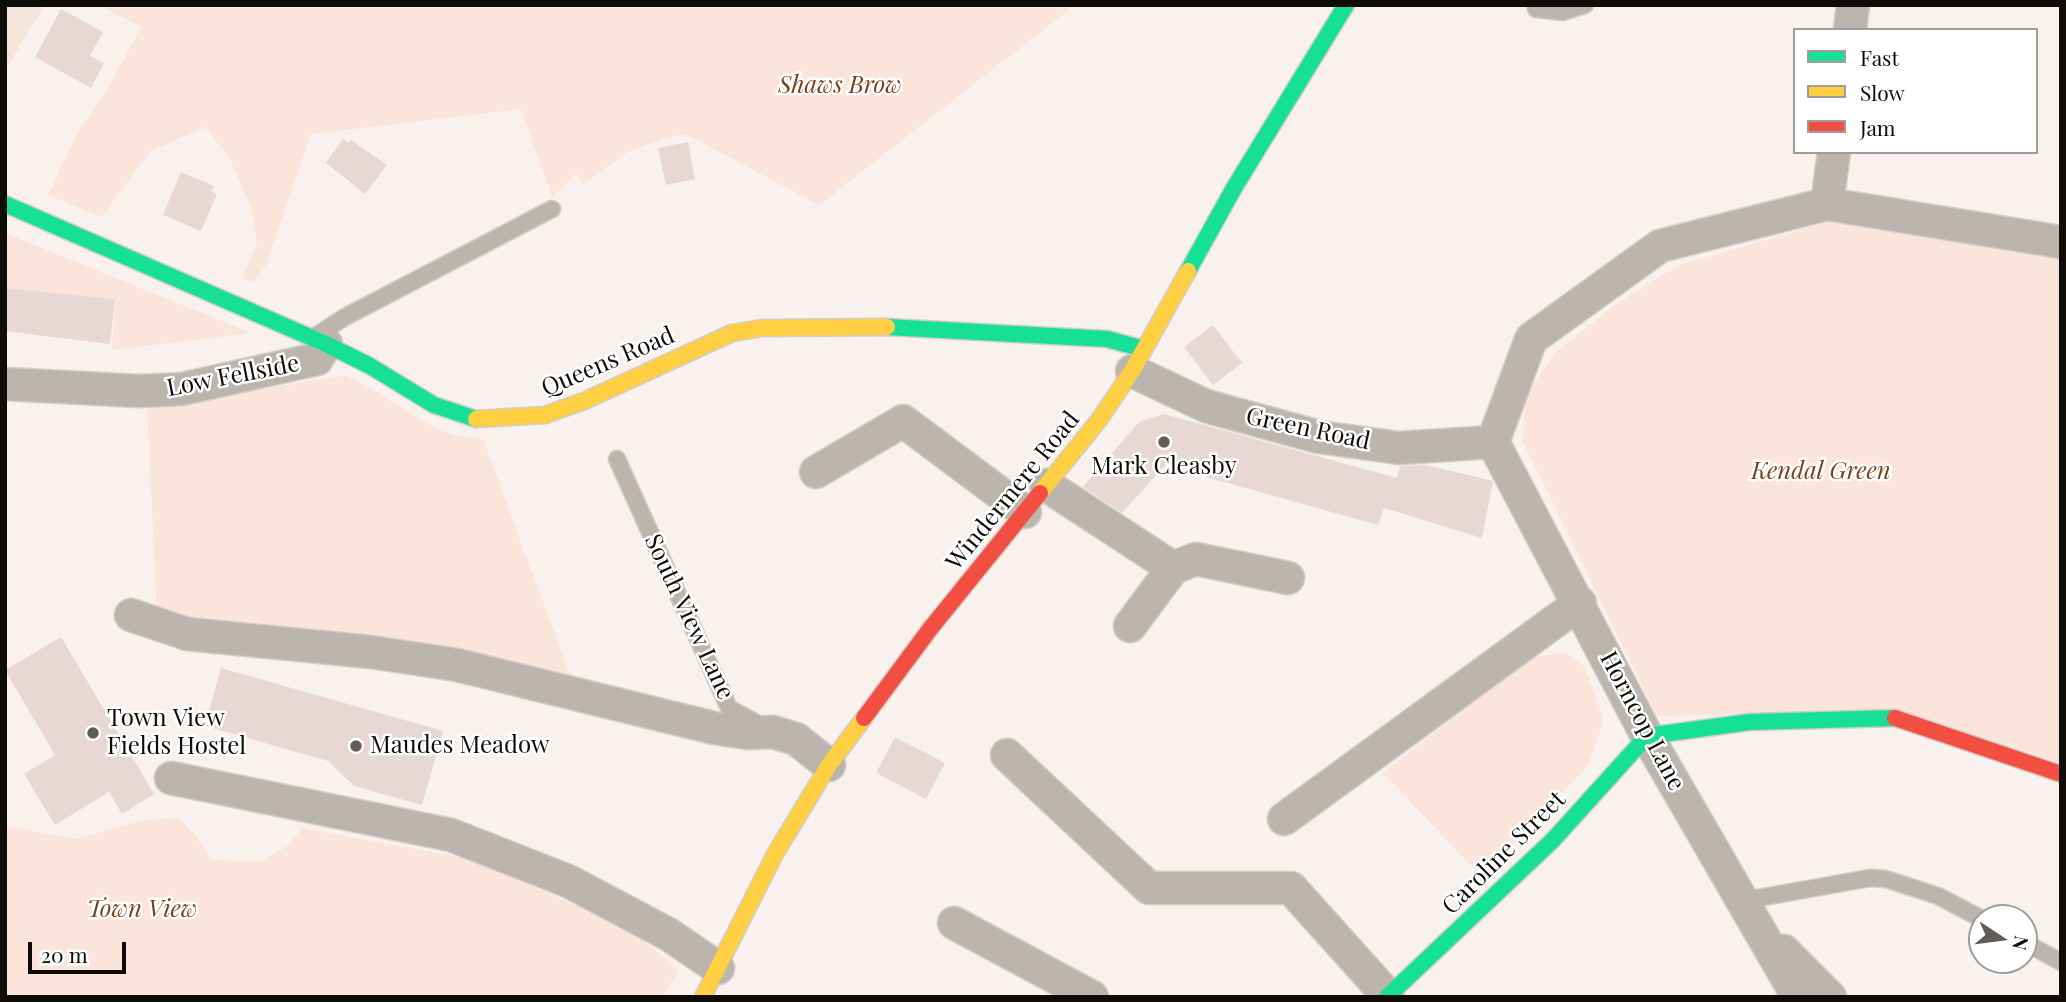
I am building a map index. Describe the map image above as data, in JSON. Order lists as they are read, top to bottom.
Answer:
{
  "streets": {
    "main road": ["Queens Road", "Windermere Road", "Caroline Street"],
    "street": [
      "Low Fellside",
      "Green Road",
      "South View Lane",
      "Horncop Lane"
    ]
  },
  "crossings": [
    ["Queens Road", "Low Fellside"],
    ["Queens Road", "Green Road"],
    ["Queens Road", "Windermere Road"],
    ["Green Road", "Windermere Road"],
    ["Green Road", "Horncop Lane"],
    ["Windermere Road", "South View Lane"],
    ["Horncop Lane", "Caroline Street"]
  ],
  "parks": ["Shaws Brow", "Kendal Green", "Town View"],
  "places": ["Mark Cleasby", "Town View Fields Hostel", "Maudes Meadow"],
  "legend": ["Fast", "Slow", "Jam"],
  "scale_bar": "20 m",
  "north": "right"
}
